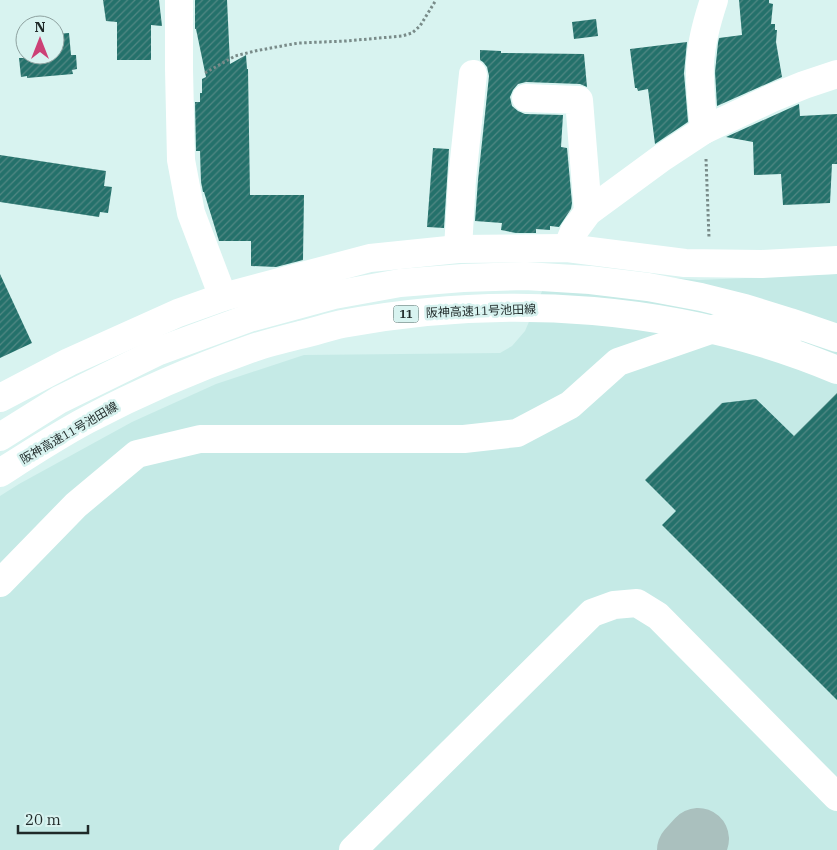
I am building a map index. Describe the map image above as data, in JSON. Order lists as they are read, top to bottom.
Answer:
{
  "streets": {
    "main road": ["阪神高速11号池田線", "11"]
  },
  "scale_bar": "20 m",
  "north": "top"
}
